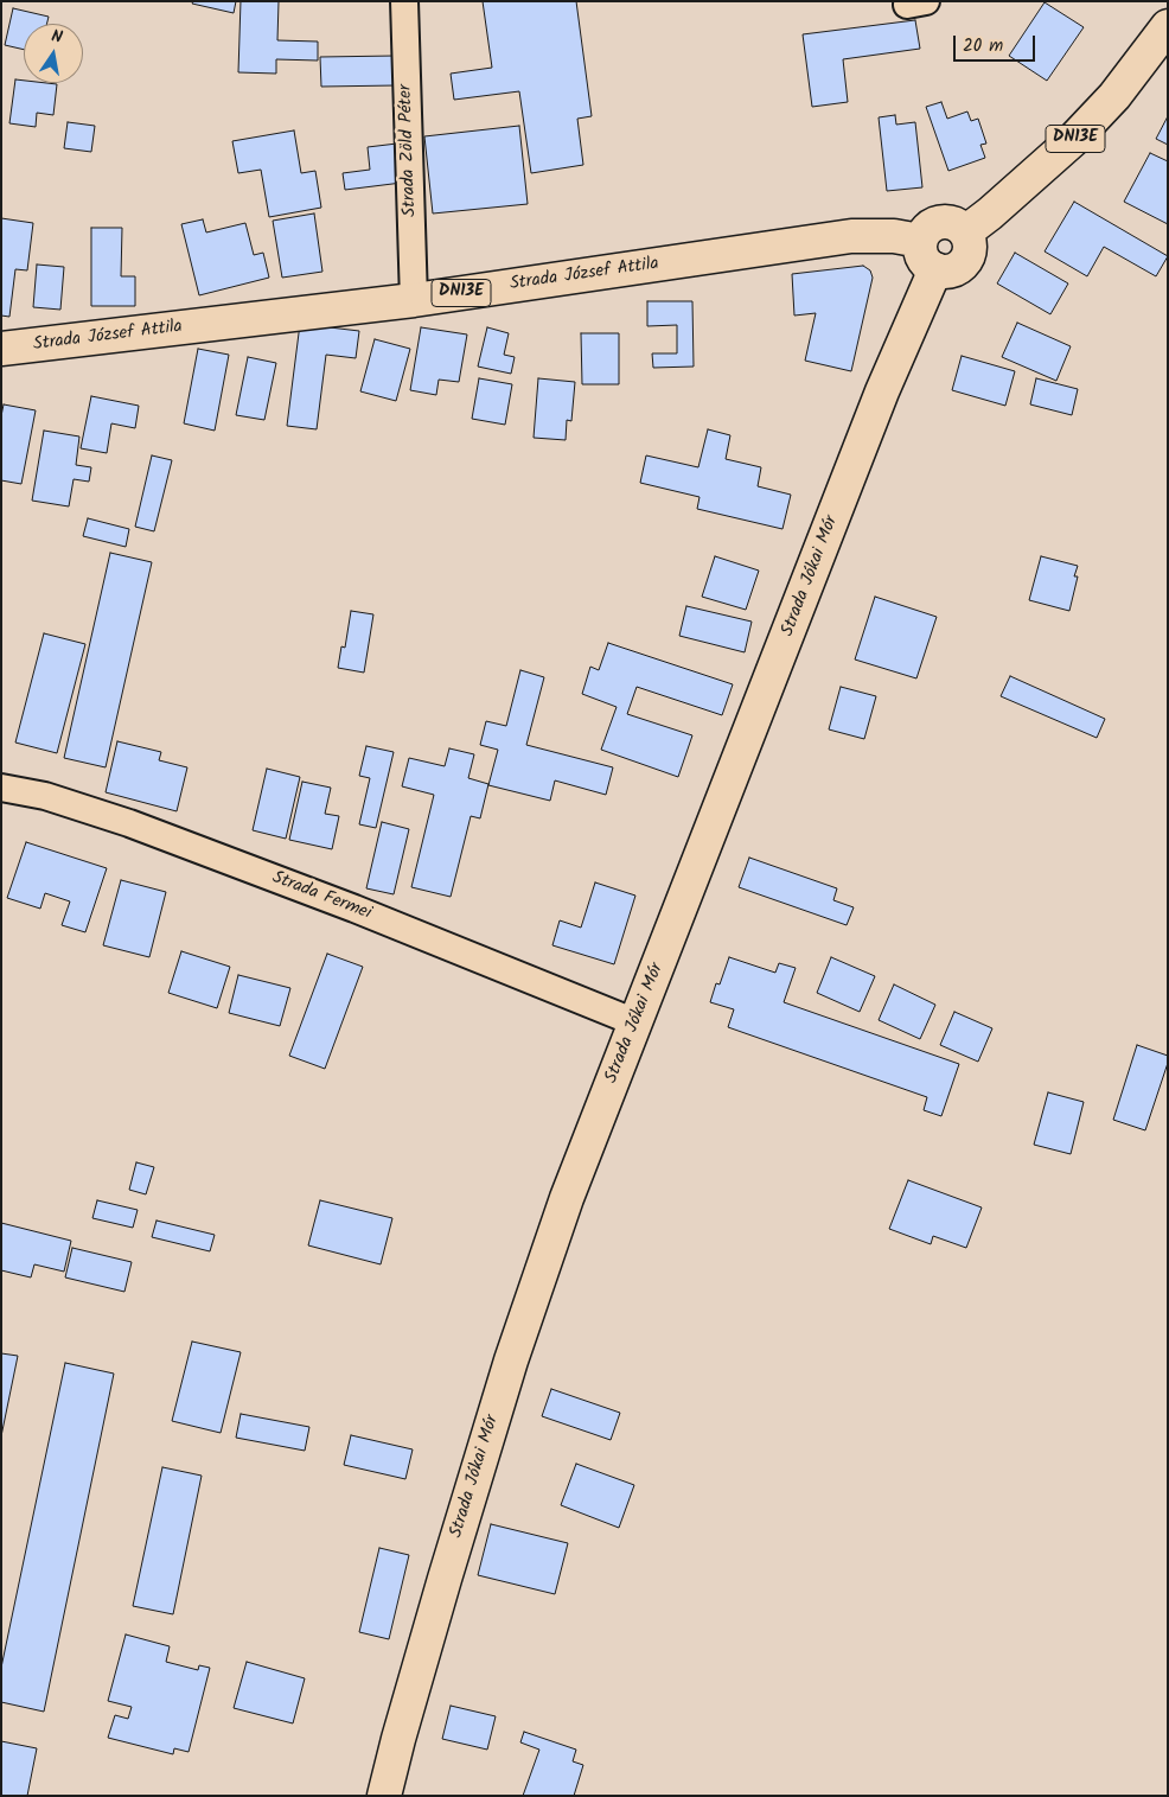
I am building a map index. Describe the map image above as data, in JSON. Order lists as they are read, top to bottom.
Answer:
{
  "streets": {
    "main road": ["DN13E", "Strada József Attila", "Strada Jókai Mór"],
    "street": ["Strada Zöld Péter", "Strada Fermei"]
  },
  "crossings": [
    ["DN13E", "Strada József Attila"],
    ["DN13E", "Strada Jókai Mór"],
    ["Strada Zöld Péter", "Strada József Attila"],
    ["Strada József Attila", "Strada Jókai Mór"],
    ["Strada Jókai Mór", "Strada Fermei"]
  ],
  "scale_bar": "20 m",
  "north": "top"
}
